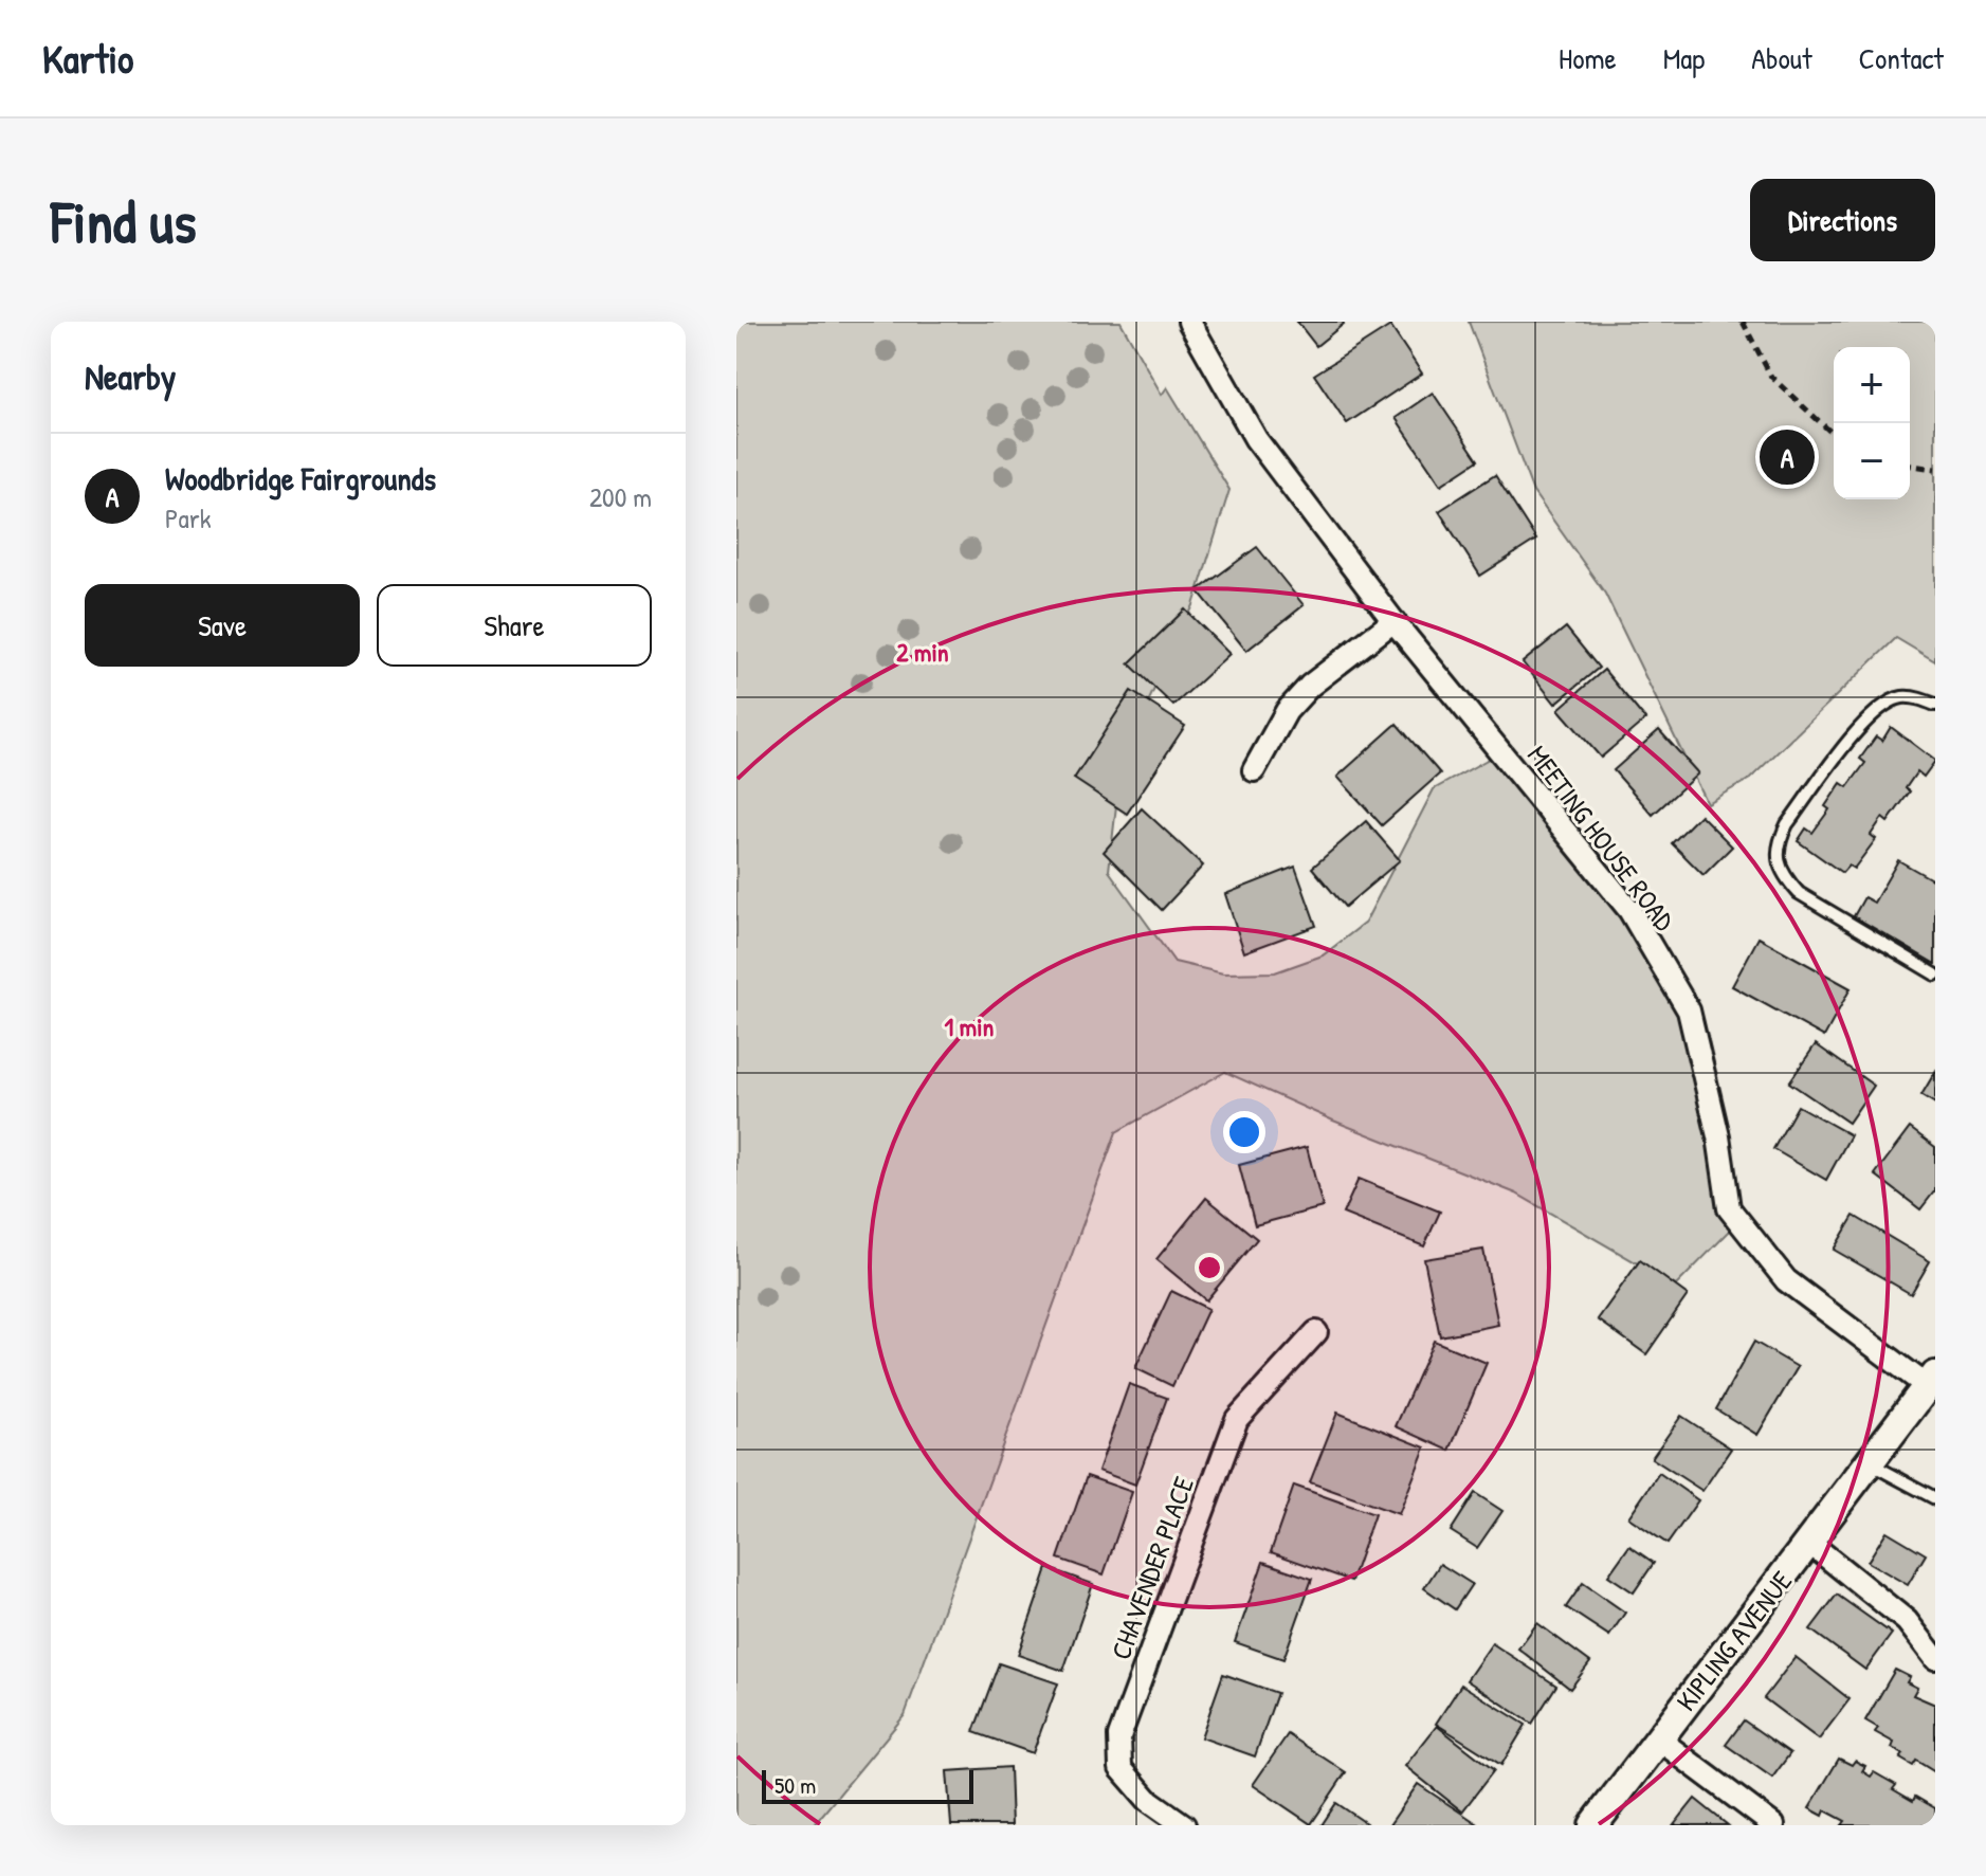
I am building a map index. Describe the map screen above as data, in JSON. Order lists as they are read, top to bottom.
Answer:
{
  "streets": {
    "street": ["MEETING HOUSE ROAD", "CHAVENDER PLACE", "KIPLING AVENUE"]
  },
  "crossings": [
    ["MEETING HOUSE ROAD", "KIPLING AVENUE"]
  ],
  "scale_bar": "50 m",
  "page": {
    "header": "Kartio",
    "nav": [
      "Home",
      "Map",
      "About",
      "Contact"
    ],
    "buttons": [
      "Directions",
      ["Save", "Share"]
    ],
    "title": "Find us",
    "heading": "Nearby",
    "map_buttons": ["+", "−"],
    "pins": "A",
    "list": [
      {
        "mark": "A",
        "name": "Woodbridge Fairgrounds",
        "note": "Park",
        "value": "200 m"
      }
    ],
    "scale": "50 m"
  },
  "rings": ["2 min", "1 min"]
}
